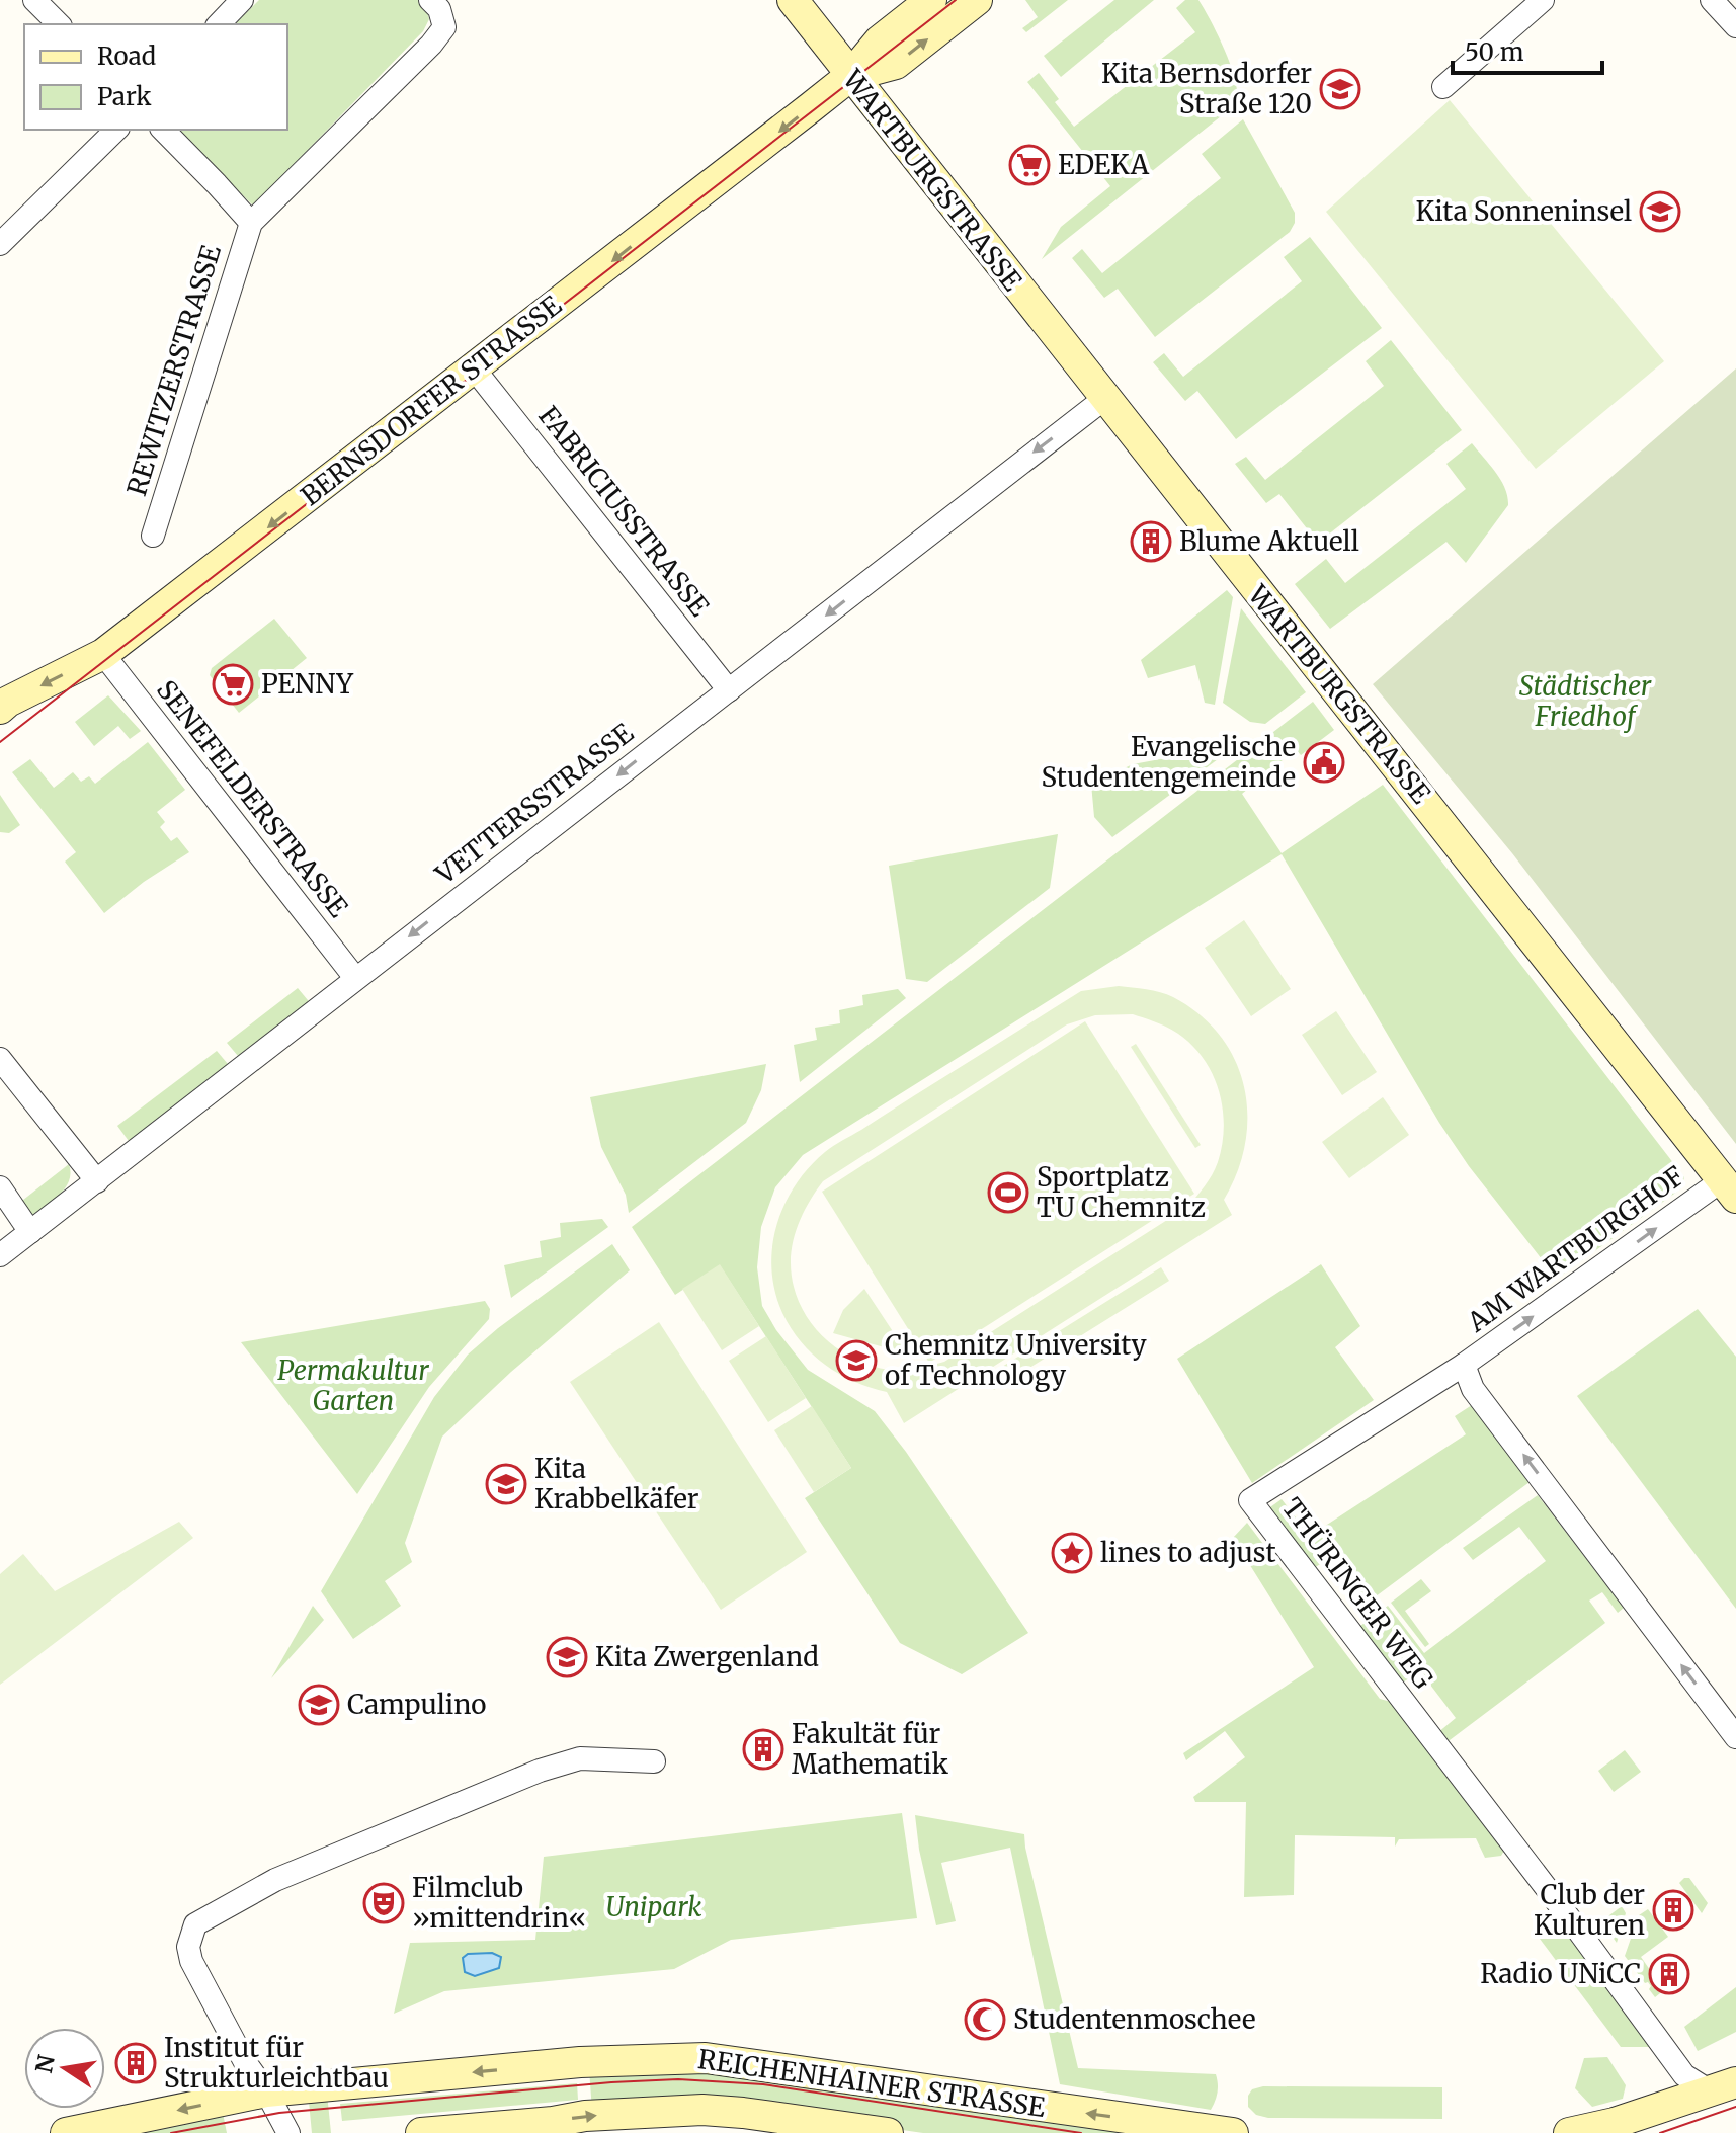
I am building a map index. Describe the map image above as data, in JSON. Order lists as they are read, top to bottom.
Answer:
{
  "streets": {
    "street": [
      "WARTBURGSTRASSE",
      "REWITZERSTRASSE",
      "BERNSDORFER STRASSE",
      "FABRICIUSSTRASSE",
      "SENEFELDERSTRASSE",
      "VETTERSSTRASSE",
      "AM WARTBURGHOF",
      "THÜRINGER WEG",
      "REICHENHAINER STRASSE"
    ]
  },
  "crossings": [
    ["WARTBURGSTRASSE", "BERNSDORFER STRASSE"],
    ["WARTBURGSTRASSE", "VETTERSSTRASSE"],
    ["WARTBURGSTRASSE", "AM WARTBURGHOF"],
    ["BERNSDORFER STRASSE", "FABRICIUSSTRASSE"],
    ["BERNSDORFER STRASSE", "SENEFELDERSTRASSE"],
    ["FABRICIUSSTRASSE", "VETTERSSTRASSE"],
    ["SENEFELDERSTRASSE", "VETTERSSTRASSE"],
    ["AM WARTBURGHOF", "THÜRINGER WEG"]
  ],
  "one_way": ["VETTERSSTRASSE", "AM WARTBURGHOF"],
  "parks": ["Städtischer Friedhof", "Permakultur Garten", "Unipark"],
  "places": {
    "school or university": [
      "Kita Bernsdorfer Straße 120",
      "Kita Sonneninsel",
      "Chemnitz University of Technology",
      "Kita Krabbelkäfer",
      "Kita Zwergenland",
      "Campulino"
    ],
    "supermarket": ["EDEKA", "PENNY"],
    "building": [
      "Blume Aktuell",
      "Fakultät für Mathematik",
      "Club der Kulturen",
      "Radio UNiCC",
      "Institut für Strukturleichtbau"
    ],
    "public building": ["Evangelische Studentengemeinde"],
    "sports": ["Sportplatz TU Chemnitz"],
    "place": ["lines to adjust"],
    "theatre": ["Filmclub »mittendrin«"],
    "mosque": ["Studentenmoschee"]
  },
  "legend": ["Road", "Park"],
  "scale_bar": "50 m",
  "north": "left"
}
